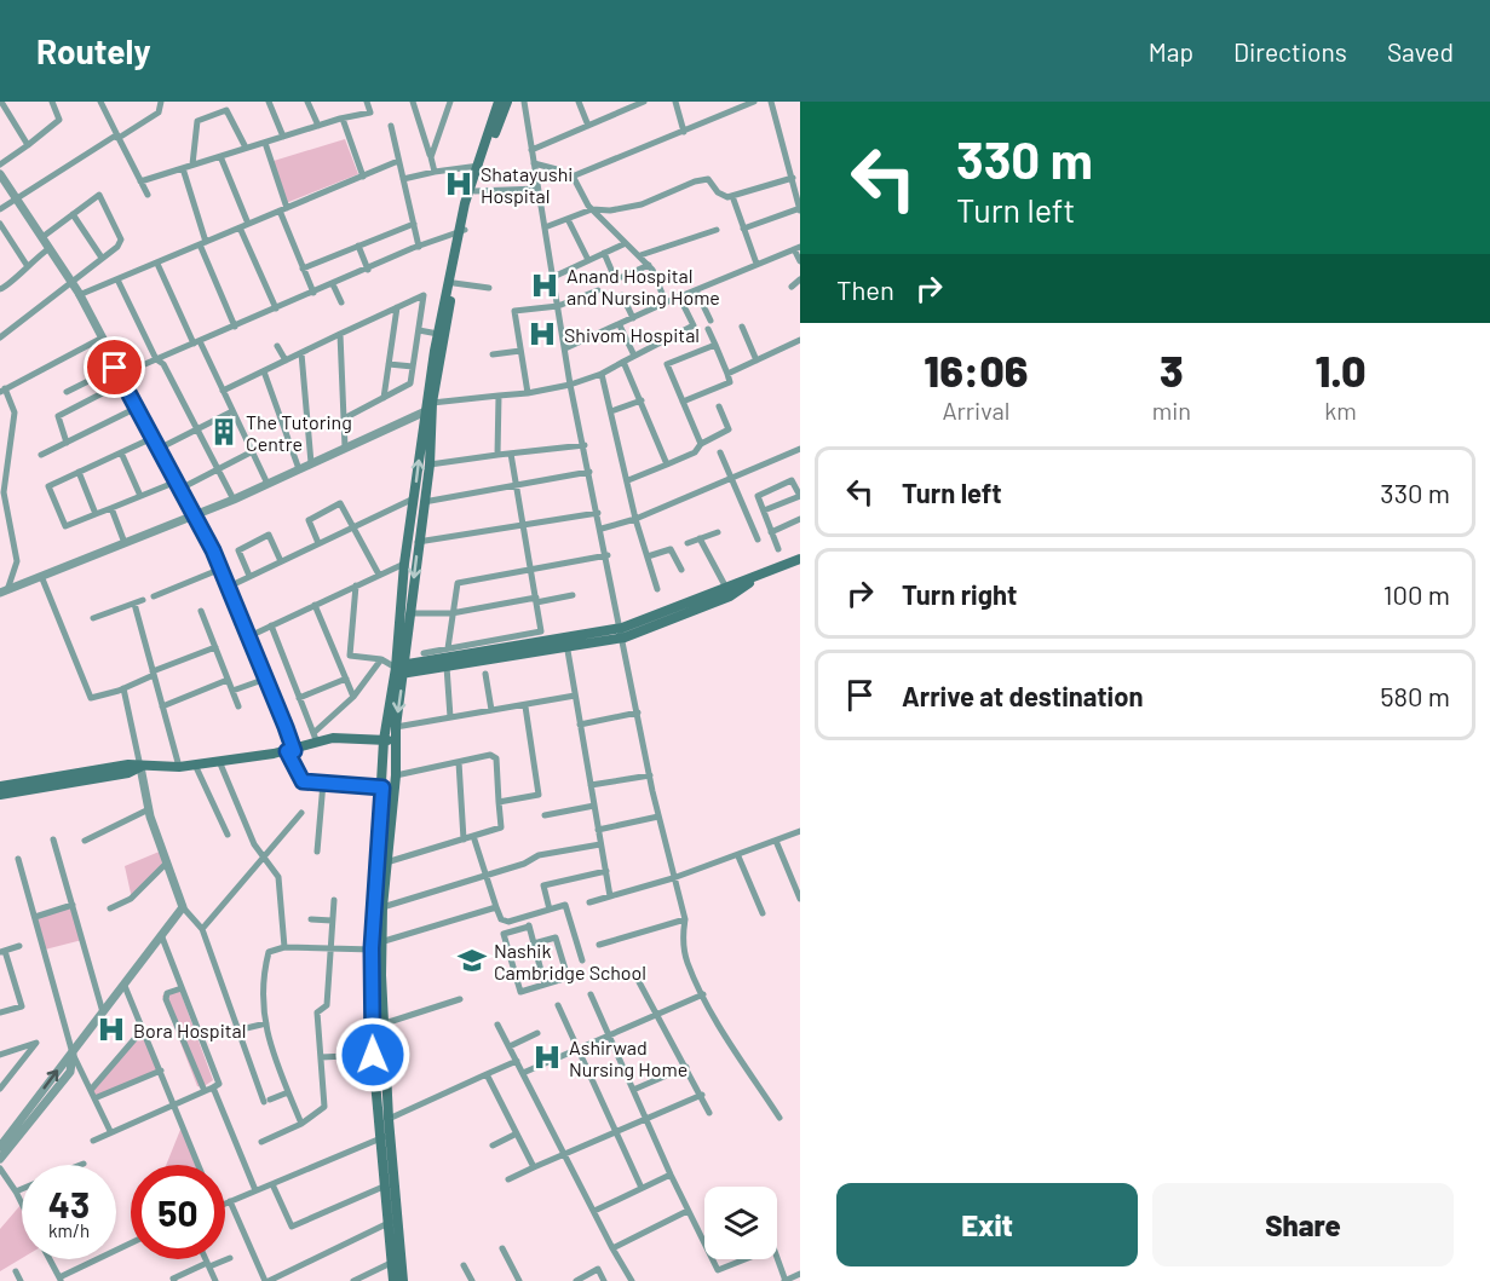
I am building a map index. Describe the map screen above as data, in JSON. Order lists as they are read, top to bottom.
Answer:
{
  "places": {
    "hospital": [
      "Shatayushi Hospital",
      "Anand Hospital and Nursing Home",
      "Shivom Hospital",
      "Bora Hospital",
      "Ashirwad Nursing Home"
    ],
    "building": ["The Tutoring Centre"],
    "school or university": ["Nashik Cambridge School"]
  },
  "page": {
    "header": "Routely",
    "nav": ["Map", "Directions", "Saved"],
    "turn": ["330 m", "Turn left"],
    "then": "Then",
    "eta": [
      "16:06",
      "Arrival",
      "3",
      "min",
      "1.0",
      "km"
    ],
    "list": [
      {
        "name": "Turn left",
        "value": "330 m"
      },
      {
        "name": "Turn right",
        "value": "100 m"
      },
      {
        "name": "Arrive at destination",
        "value": "580 m"
      }
    ],
    "speed": "43 km/h",
    "limit": "50",
    "buttons": ["Exit", "Share"]
  }
}
